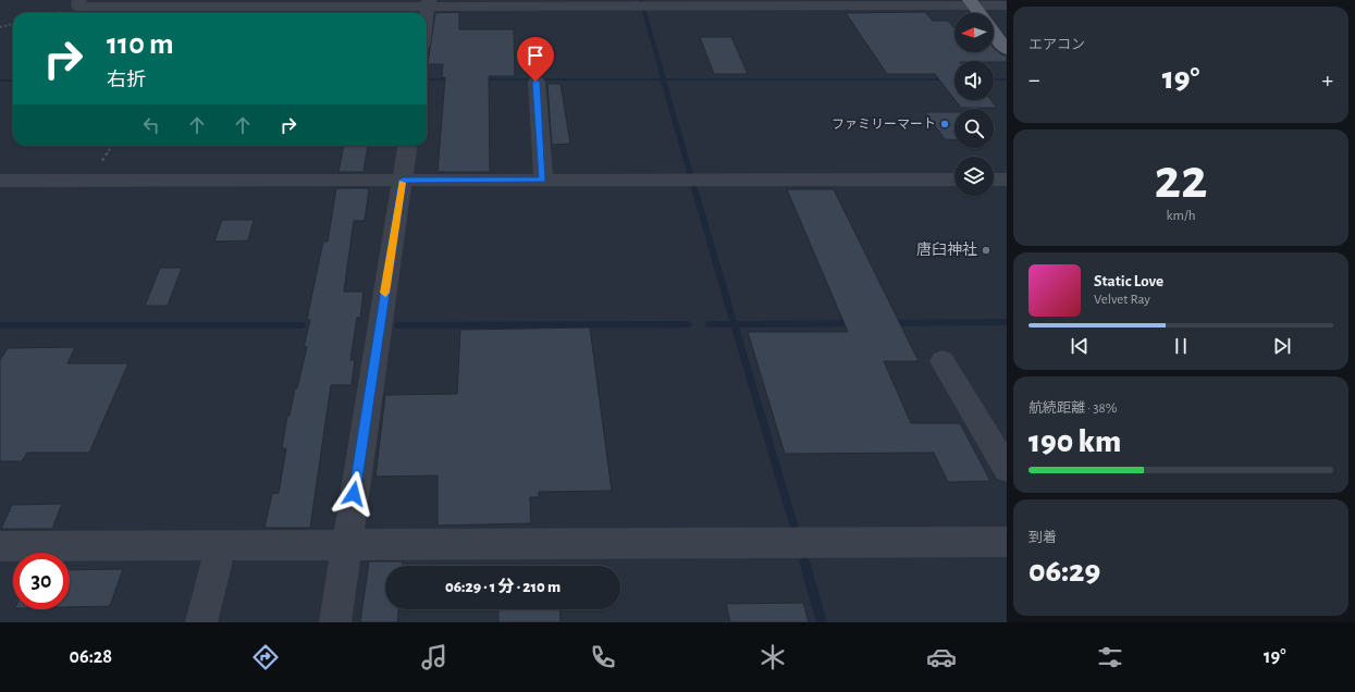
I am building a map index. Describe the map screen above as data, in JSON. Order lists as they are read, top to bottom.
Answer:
{
  "places": ["ファミリーマート", "唐臼神社"],
  "north": "left",
  "page": {
    "tile": [
      "エアコン",
      ["22", "km/h"],
      ["航続距離 · 38%", "190 km"],
      ["到着", "06:29"]
    ],
    "turn": ["110 m", "右折"],
    "heat": ["−", "19°", "+"],
    "song": ["Static Love", "Velvet Ray"],
    "limit": "30",
    "trip": "06:29 · 1 分 · 210 m",
    "tabs": ["06:28", "19°"]
  }
}
